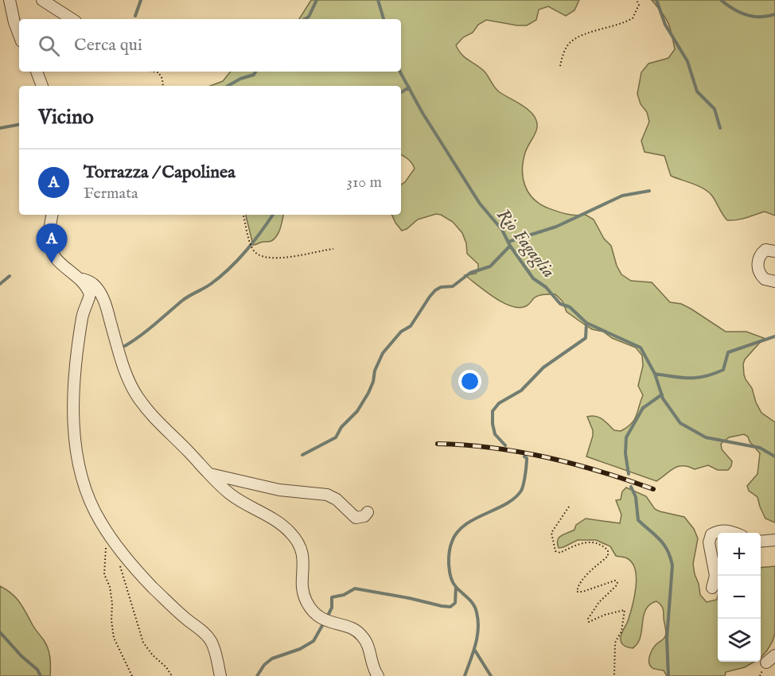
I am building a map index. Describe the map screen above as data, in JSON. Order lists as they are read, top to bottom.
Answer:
{
  "water": ["Rio Fagaglia"],
  "page": {
    "search": "Cerca qui",
    "heading": "Vicino",
    "list": [
      {
        "mark": "A",
        "name": "Torrazza / Capolinea",
        "note": "Fermata",
        "value": "310 m"
      }
    ],
    "pins": "A",
    "map_buttons": ["+", "−"]
  }
}
